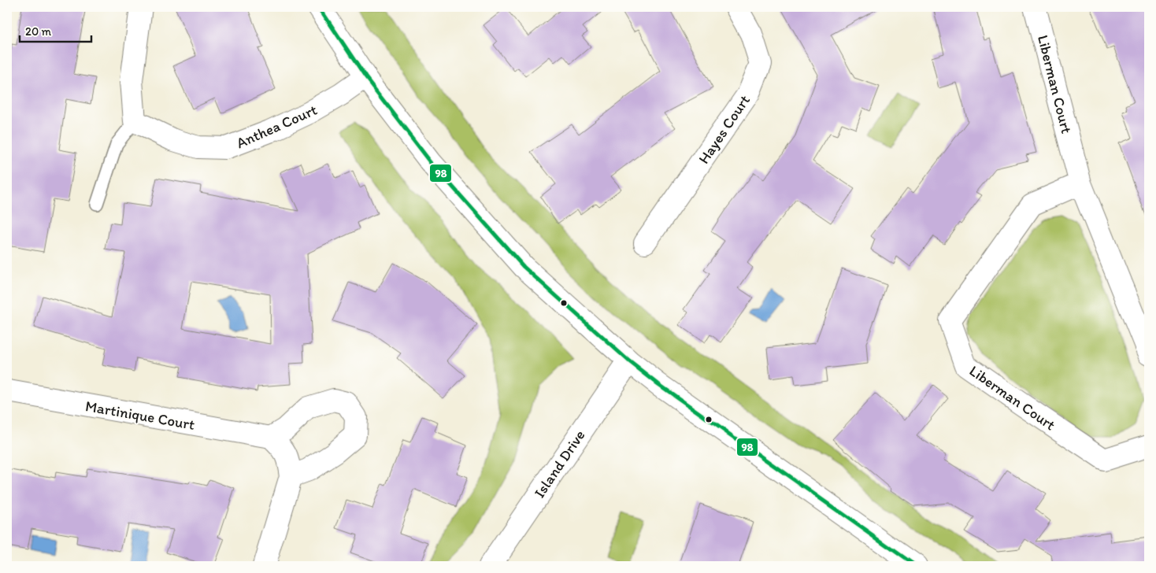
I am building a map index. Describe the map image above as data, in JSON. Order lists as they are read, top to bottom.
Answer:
{
  "streets": {
    "street": [
      "Liberman Court",
      "Anthea Court",
      "Hayes Court",
      "Martinique Court",
      "Island Drive"
    ]
  },
  "lines": ["transit line 98"],
  "scale_bar": "20 m"
}
